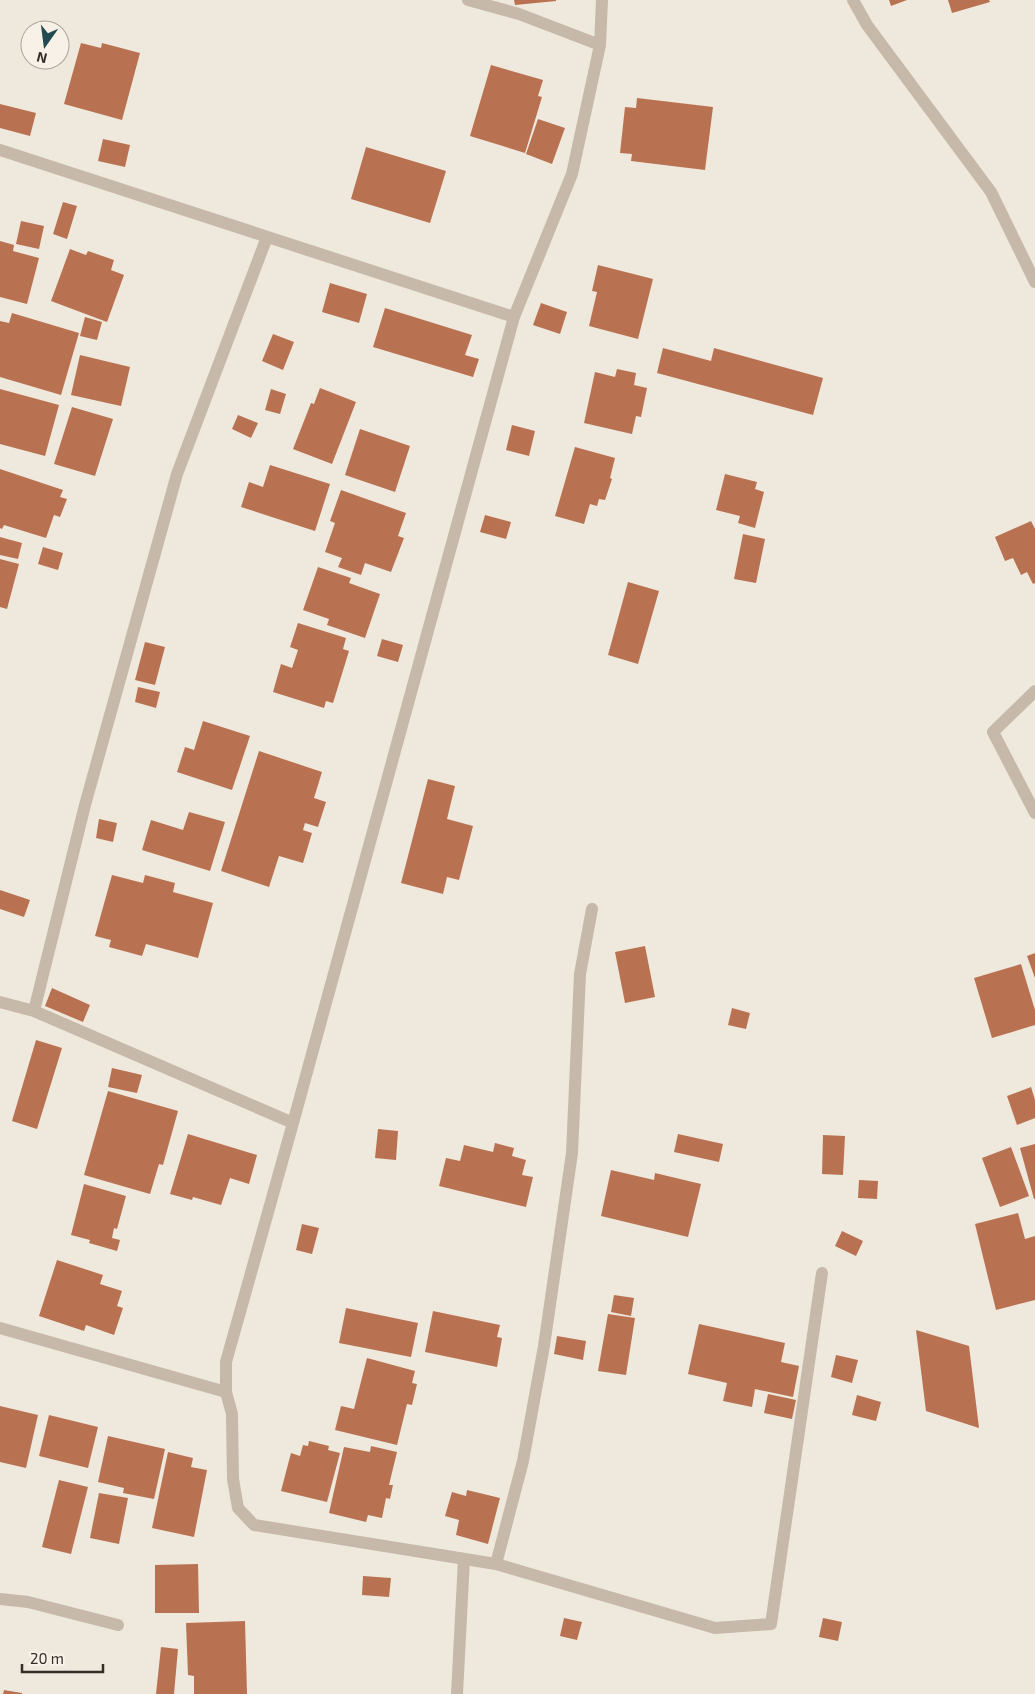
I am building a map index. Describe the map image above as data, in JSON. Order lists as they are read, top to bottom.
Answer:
{
  "scale_bar": "20 m",
  "north": "bottom"
}
